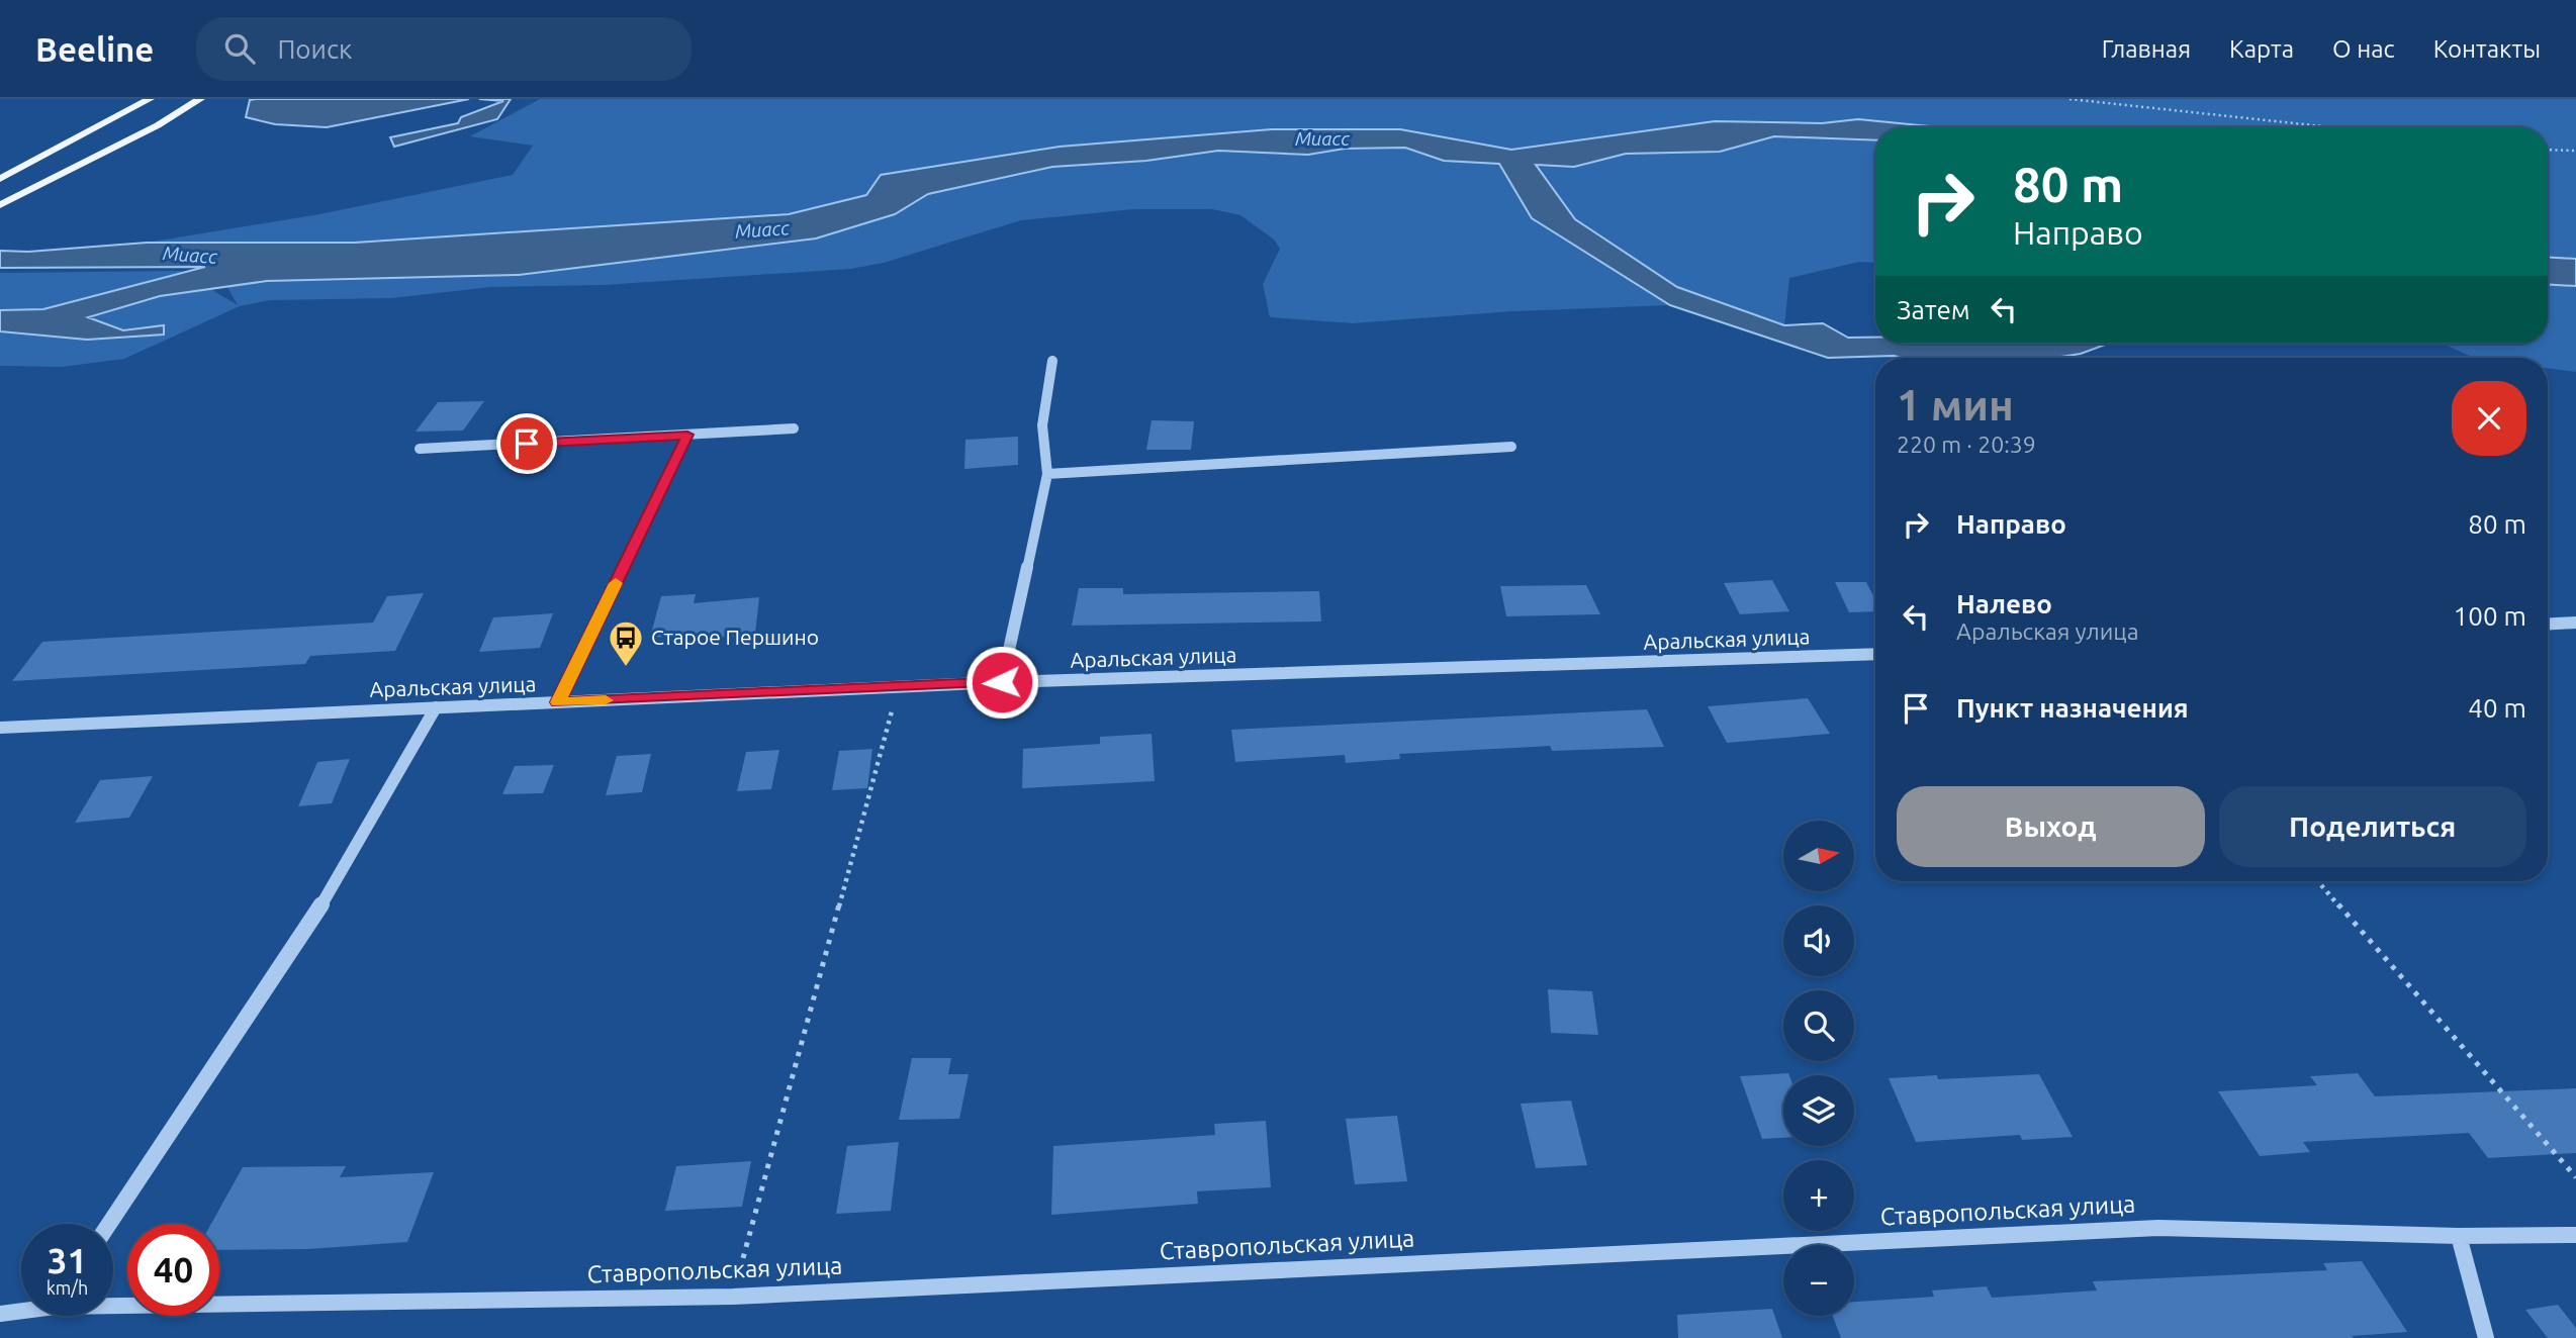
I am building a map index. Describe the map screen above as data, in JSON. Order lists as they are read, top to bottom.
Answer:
{
  "streets": {
    "street": ["Аральская улица", "Ставропольская улица"]
  },
  "water": ["Миасс"],
  "places": {
    "bus stop": ["Старое Першино"]
  },
  "north": "right",
  "page": {
    "header": "Beeline",
    "search": "Поиск",
    "nav": [
      "Главная",
      "Карта",
      "О нас",
      "Контакты"
    ],
    "turn": ["80 m", "Направо"],
    "then": "Затем",
    "heading": ["1 мин", "220 m · 20:39"],
    "list": [
      {
        "name": "Направо",
        "value": "80 m"
      },
      {
        "name": "Налево",
        "note": "Аральская улица",
        "value": "100 m"
      },
      {
        "name": "Пункт назначения",
        "value": "40 m"
      }
    ],
    "buttons": ["Выход", "Поделиться"],
    "map_buttons": ["+", "−"],
    "speed": "31 km/h",
    "limit": "40"
  }
}
